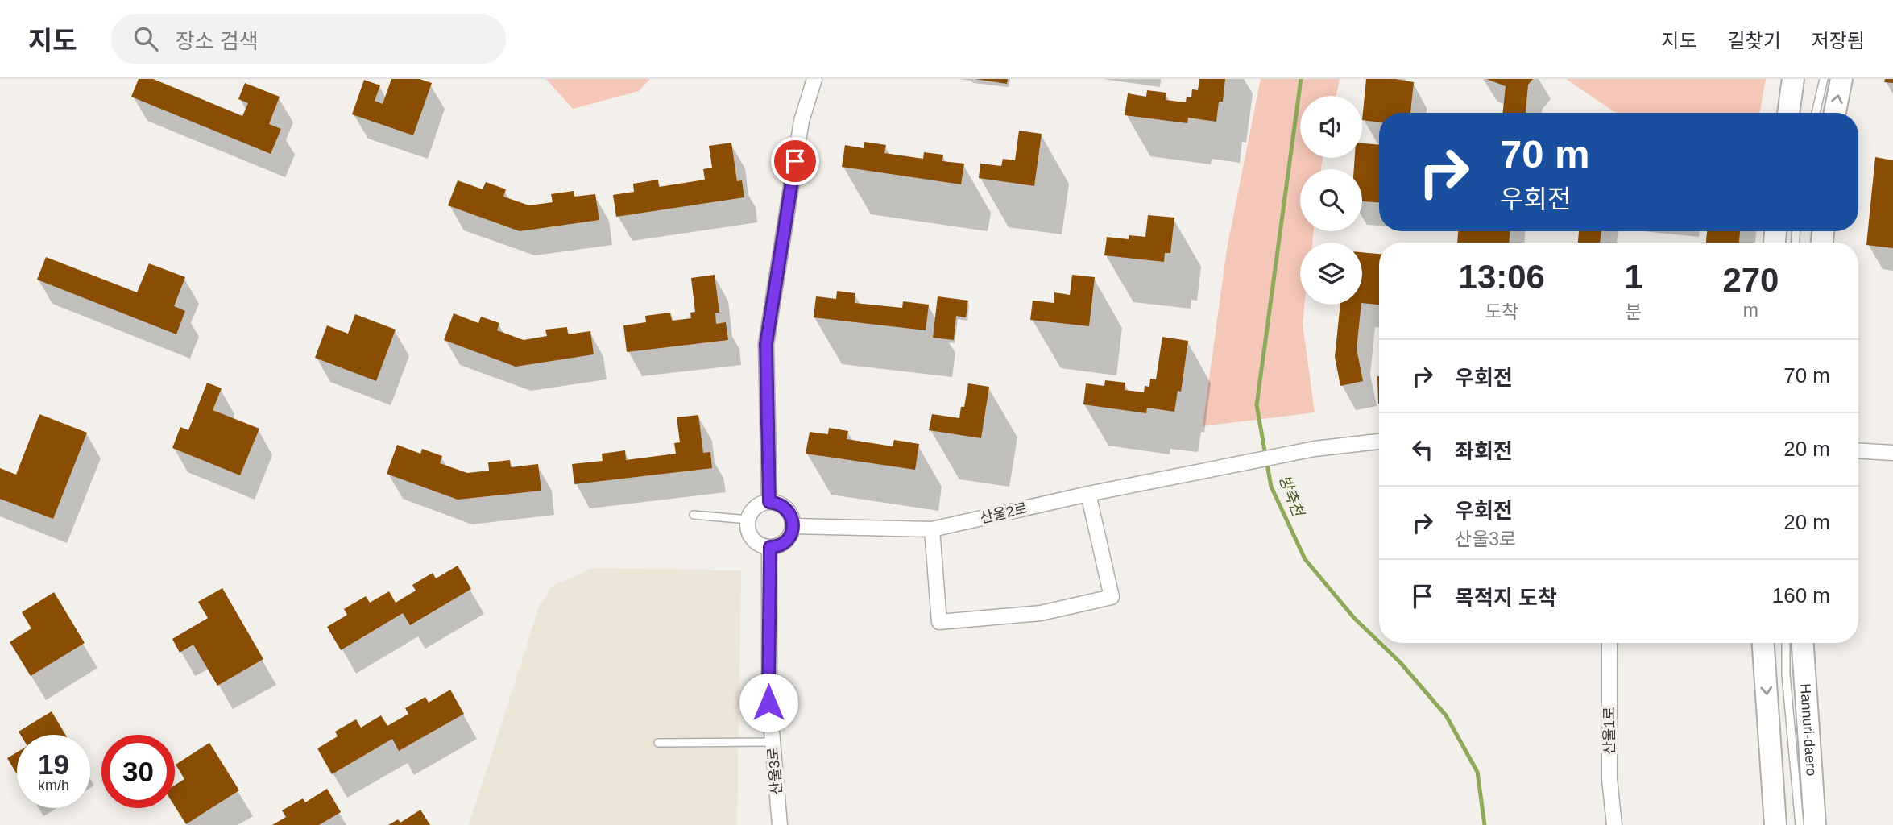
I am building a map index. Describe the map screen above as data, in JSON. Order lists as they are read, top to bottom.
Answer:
{
  "streets": {
    "street": [
      "산울2로",
      "산울1로",
      "Hannuri-daero",
      "산울3로"
    ]
  },
  "crossings": [
    ["산울2로", "산울3로"]
  ],
  "water": ["방축천"],
  "page": {
    "header": "지도",
    "search": "장소 검색",
    "nav": ["지도", "길찾기", "저장됨"],
    "turn": ["70 m", "우회전"],
    "eta": [
      "13:06",
      "도착",
      "1",
      "분",
      "270",
      "m"
    ],
    "list": [
      {
        "name": "우회전",
        "value": "70 m"
      },
      {
        "name": "좌회전",
        "value": "20 m"
      },
      {
        "name": "우회전",
        "note": "산울3로",
        "value": "20 m"
      },
      {
        "name": "목적지 도착",
        "value": "160 m"
      }
    ],
    "speed": "19 km/h",
    "limit": "30"
  }
}
